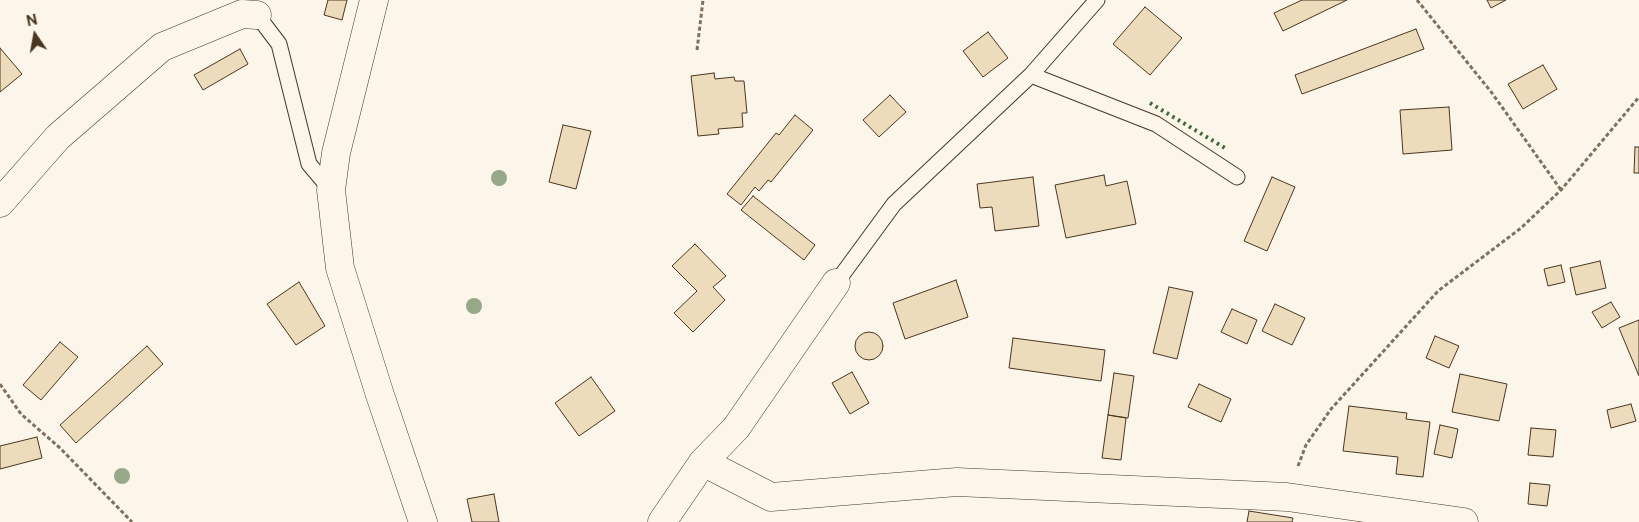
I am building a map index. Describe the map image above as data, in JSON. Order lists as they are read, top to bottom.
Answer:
{
  "north": "top"
}
